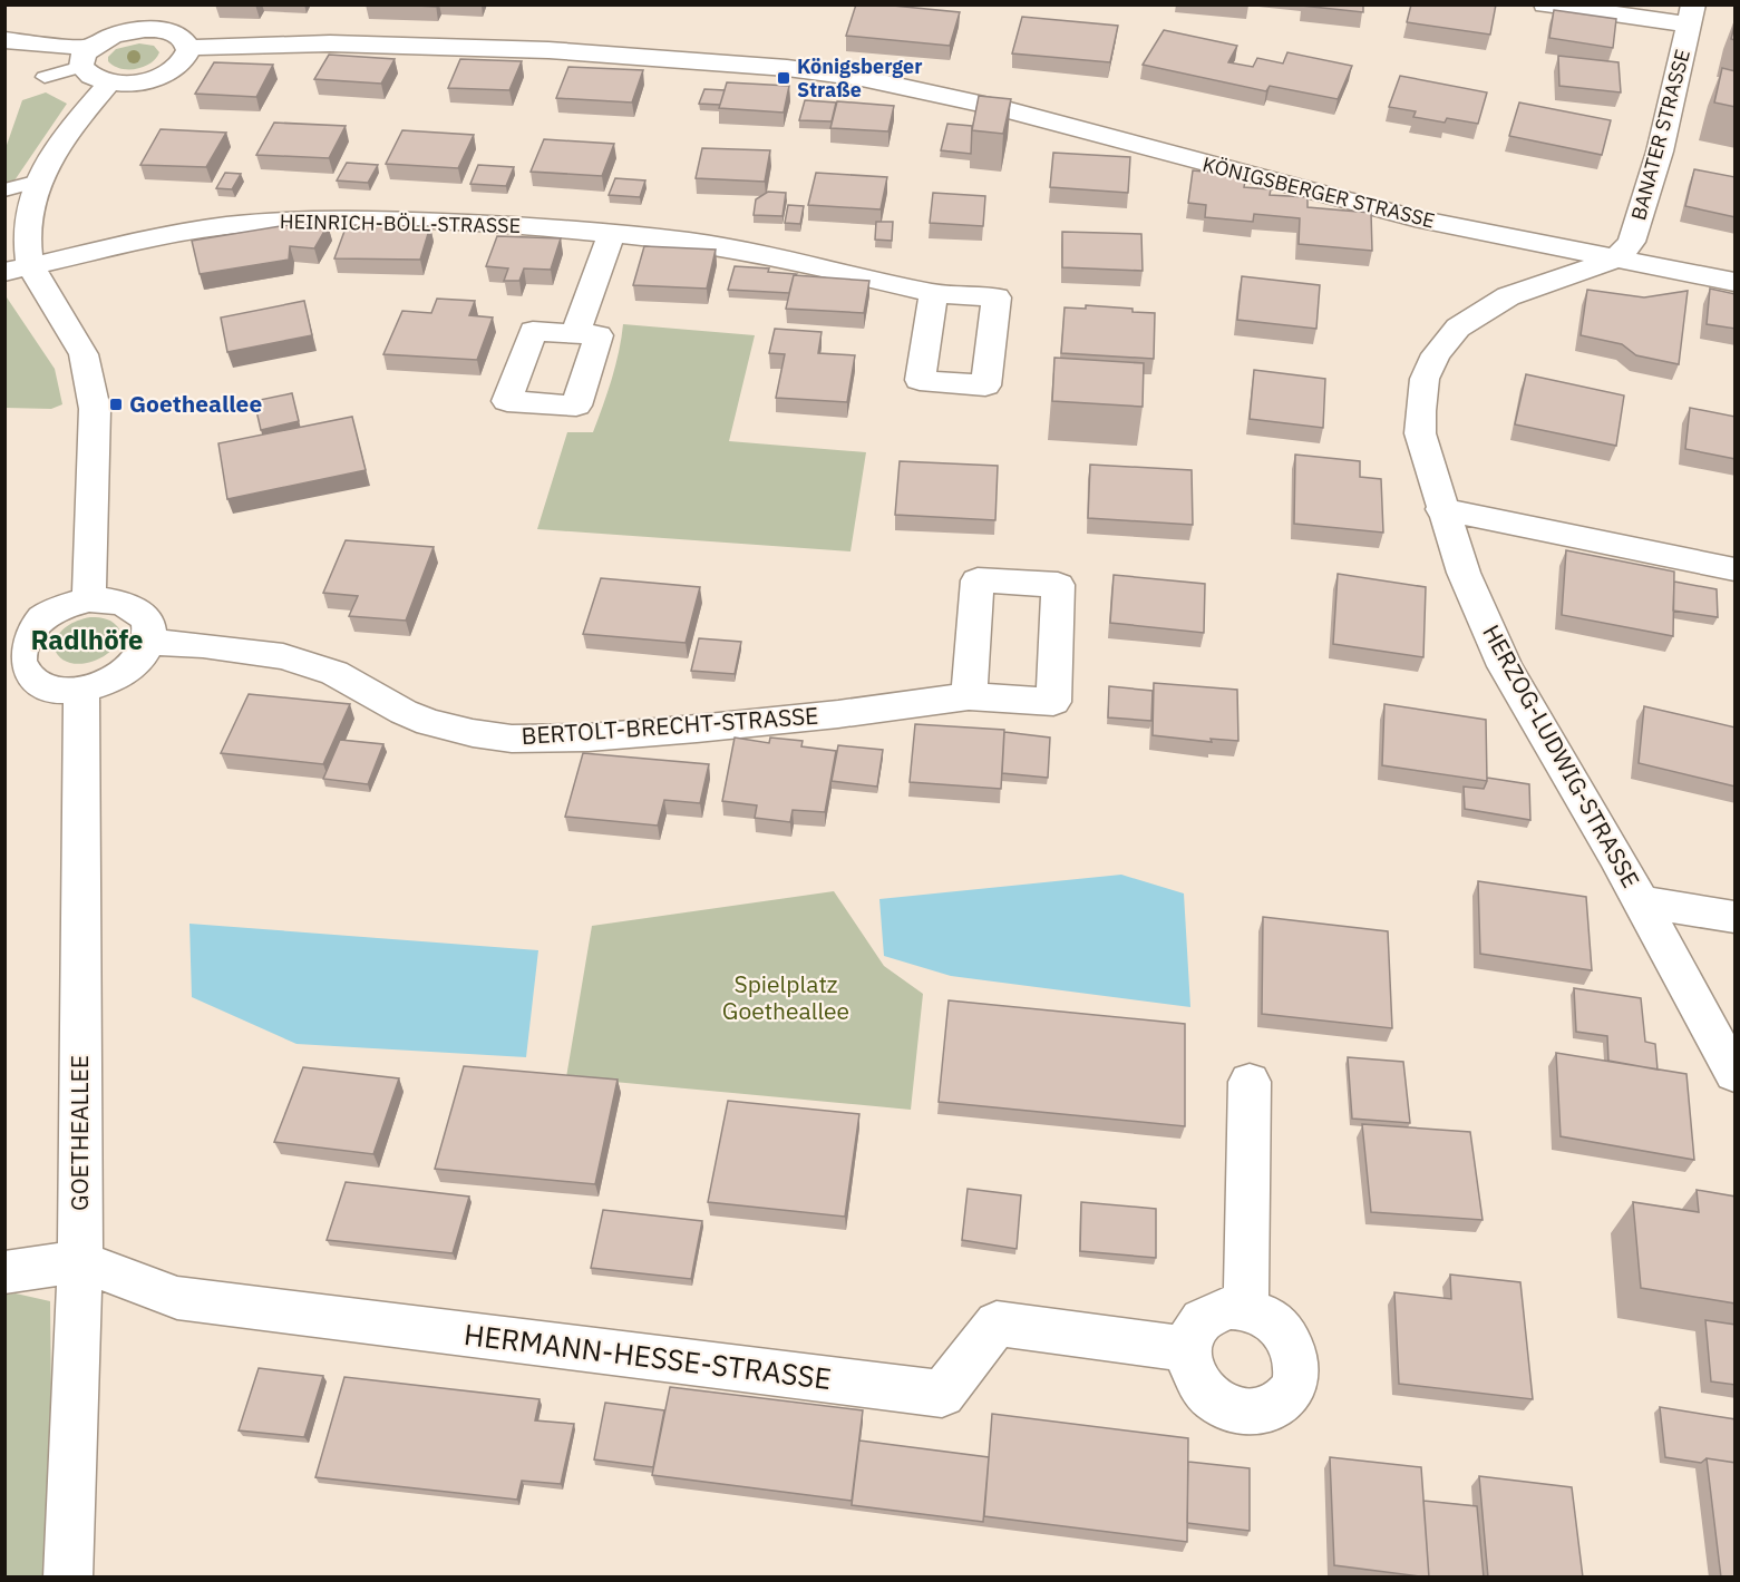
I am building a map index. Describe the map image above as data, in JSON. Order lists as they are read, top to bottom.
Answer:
{
  "streets": {
    "street": [
      "BANATER STRASSE",
      "KÖNIGSBERGER STRASSE",
      "HEINRICH-BÖLL-STRASSE",
      "BERTOLT-BRECHT-STRASSE",
      "HERZOG-LUDWIG-STRASSE",
      "GOETHEALLEE",
      "HERMANN-HESSE-STRASSE"
    ]
  },
  "crossings": [
    ["BANATER STRASSE", "KÖNIGSBERGER STRASSE"],
    ["BANATER STRASSE", "HERZOG-LUDWIG-STRASSE"],
    ["KÖNIGSBERGER STRASSE", "HERZOG-LUDWIG-STRASSE"],
    ["BERTOLT-BRECHT-STRASSE", "GOETHEALLEE"],
    ["GOETHEALLEE", "HERMANN-HESSE-STRASSE"]
  ],
  "districts": ["Radlhöfe"],
  "parks": ["Spielplatz Goetheallee"],
  "places": {
    "transit": ["Königsberger Straße", "Goetheallee"]
  }
}
